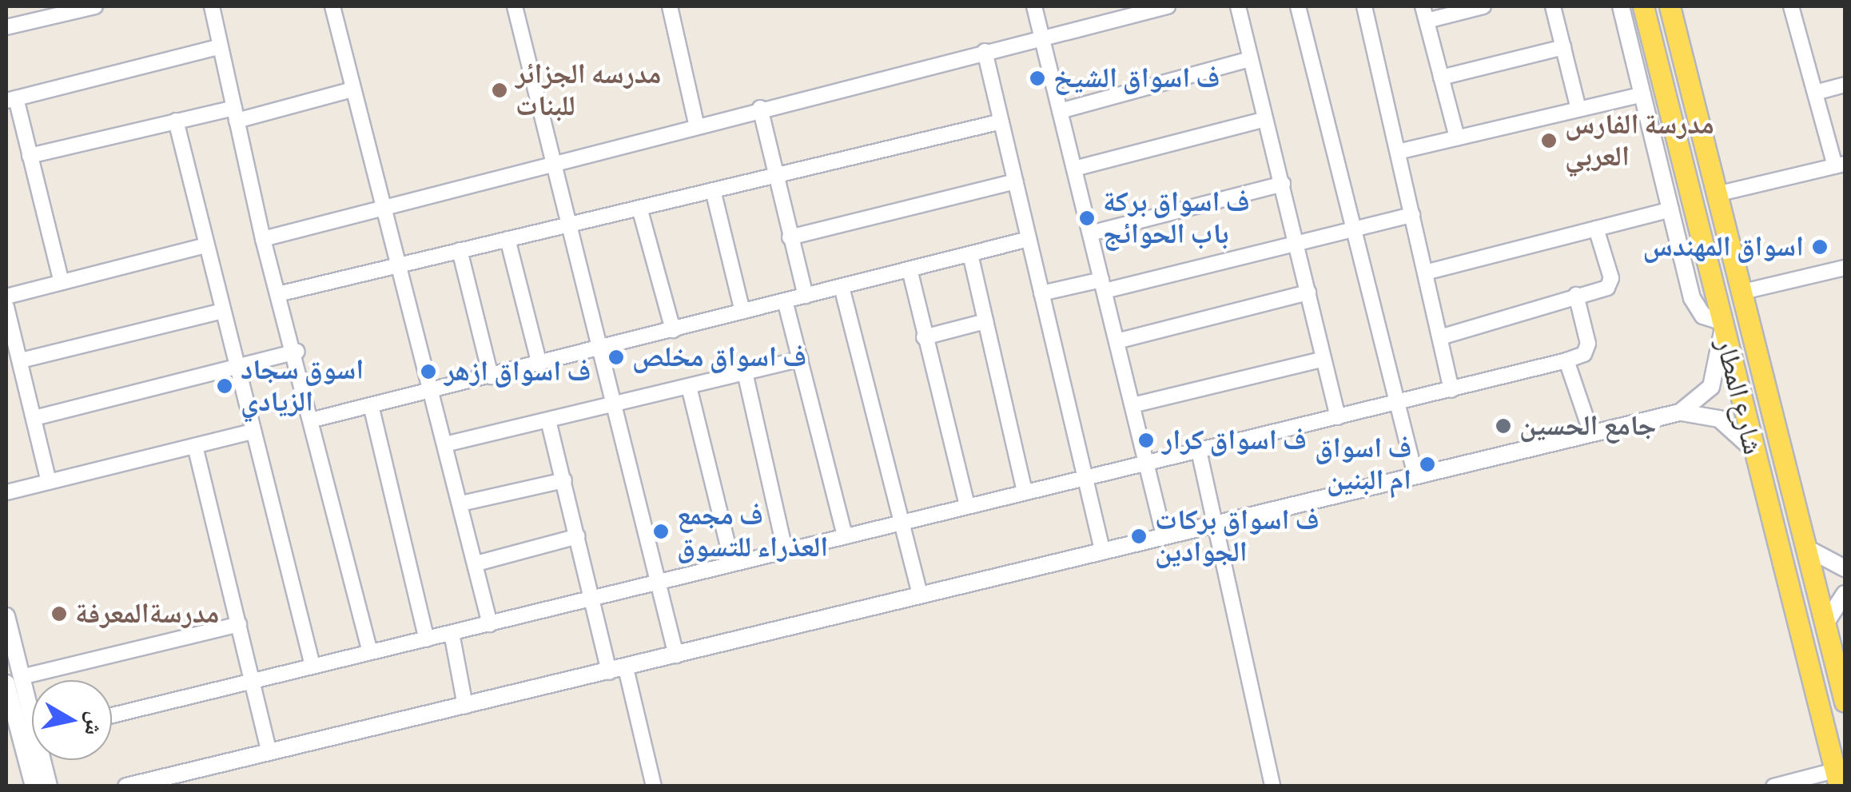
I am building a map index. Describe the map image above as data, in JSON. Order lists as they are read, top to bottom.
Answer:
{
  "streets": {
    "main road": ["شارع المطار"]
  },
  "places": [
    "ف اسواق الشيخ",
    "مدرسه الجزائر للبنات",
    "مدرسة الفارس العربي",
    "ف اسواق بركة باب الحوائج",
    "اسواق المهندس",
    "ف اسواق مخلص",
    "ف اسواق ازهر",
    "اسوق سجاد الزيادي",
    "جامع الحسين",
    "ف اسواق كرار",
    "ف اسواق ام البنين",
    "ف مجمع العذراء للتسوق",
    "ف اسواق بركات الجوادين",
    "مدرسةالمعرفة"
  ],
  "north": "right"
}
